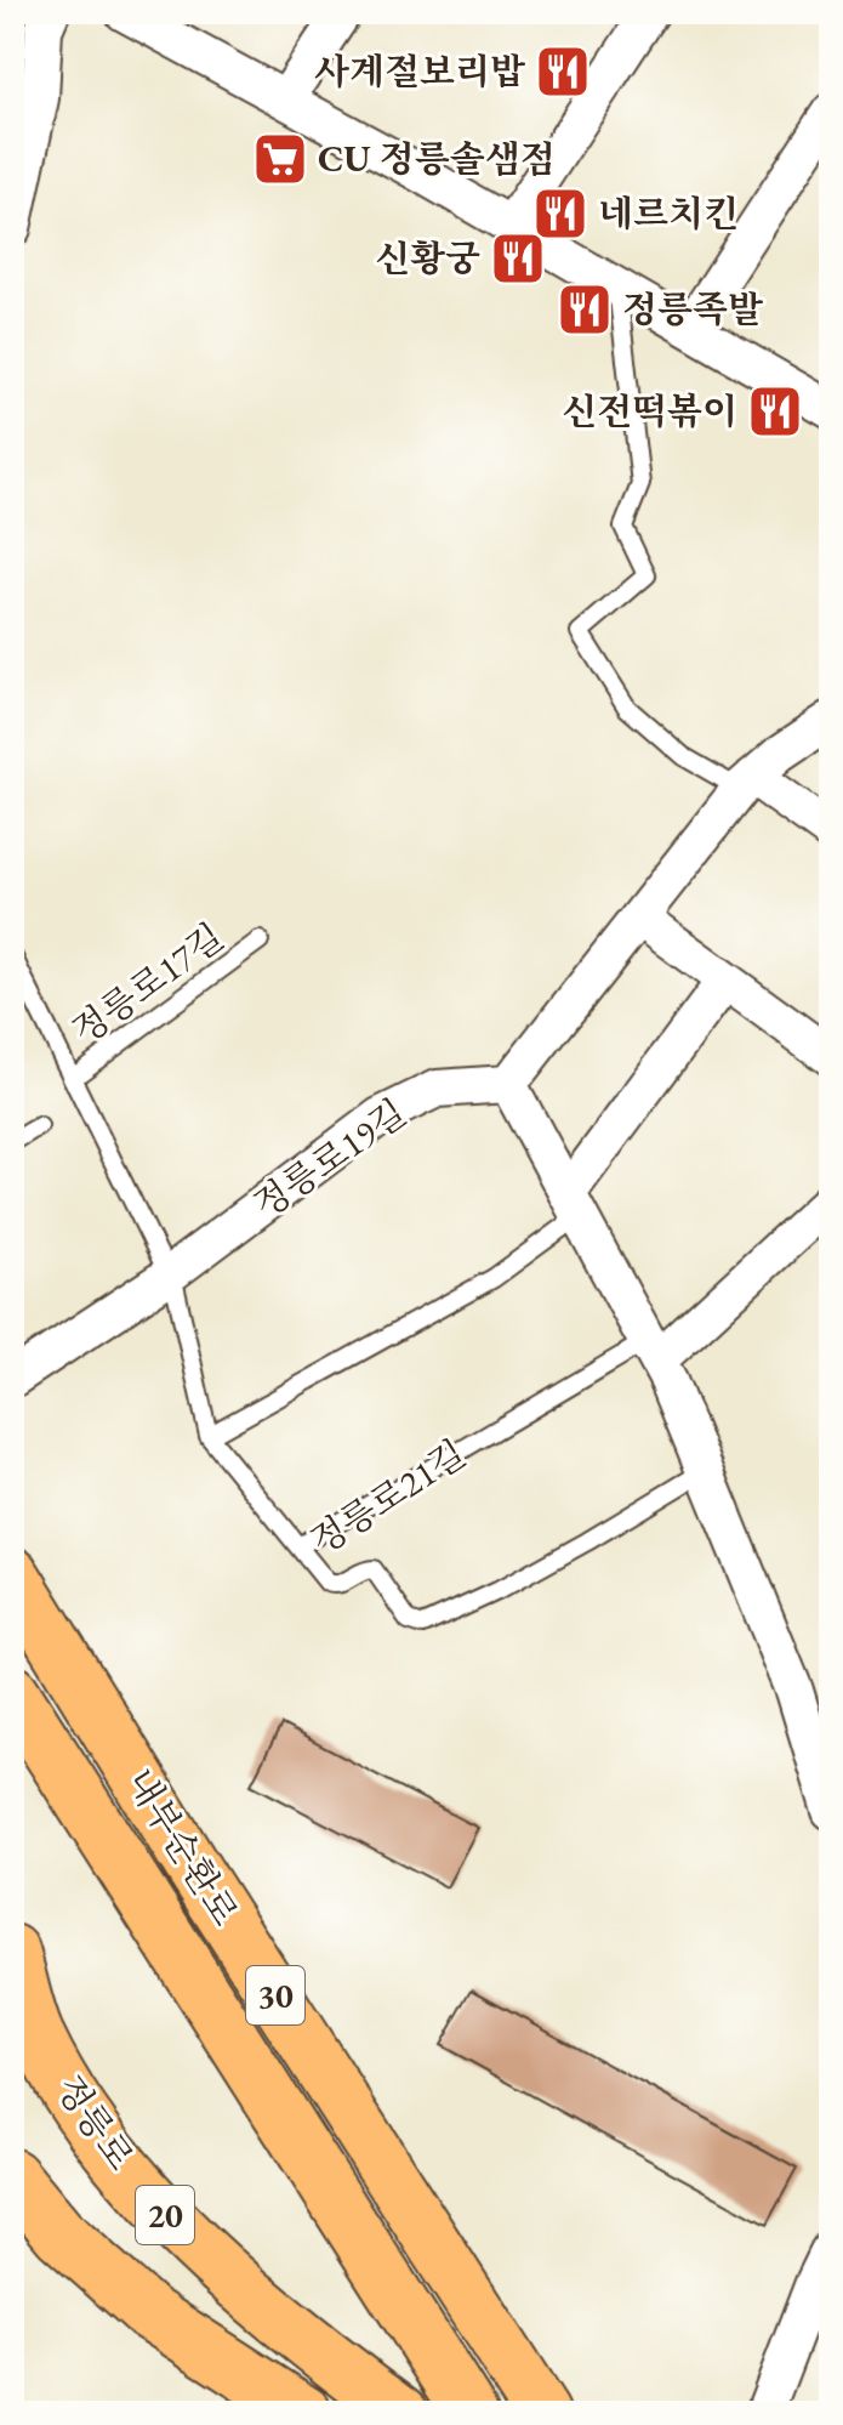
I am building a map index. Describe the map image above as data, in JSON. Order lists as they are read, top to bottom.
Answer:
{
  "streets": {
    "main road": [
      "내부순환로",
      "30",
      "정릉로",
      "20"
    ],
    "street": ["정릉로19길", "정릉로21길"],
    "lane": ["정릉로17길"]
  },
  "crossings": [
    ["정릉로17길", "정릉로19길"]
  ],
  "places": {
    "restaurant": [
      "사계절보리밥",
      "네르치킨",
      "신황궁",
      "정릉족발",
      "신전떡볶이"
    ],
    "supermarket": ["CU 정릉솔샘점"]
  }
}
